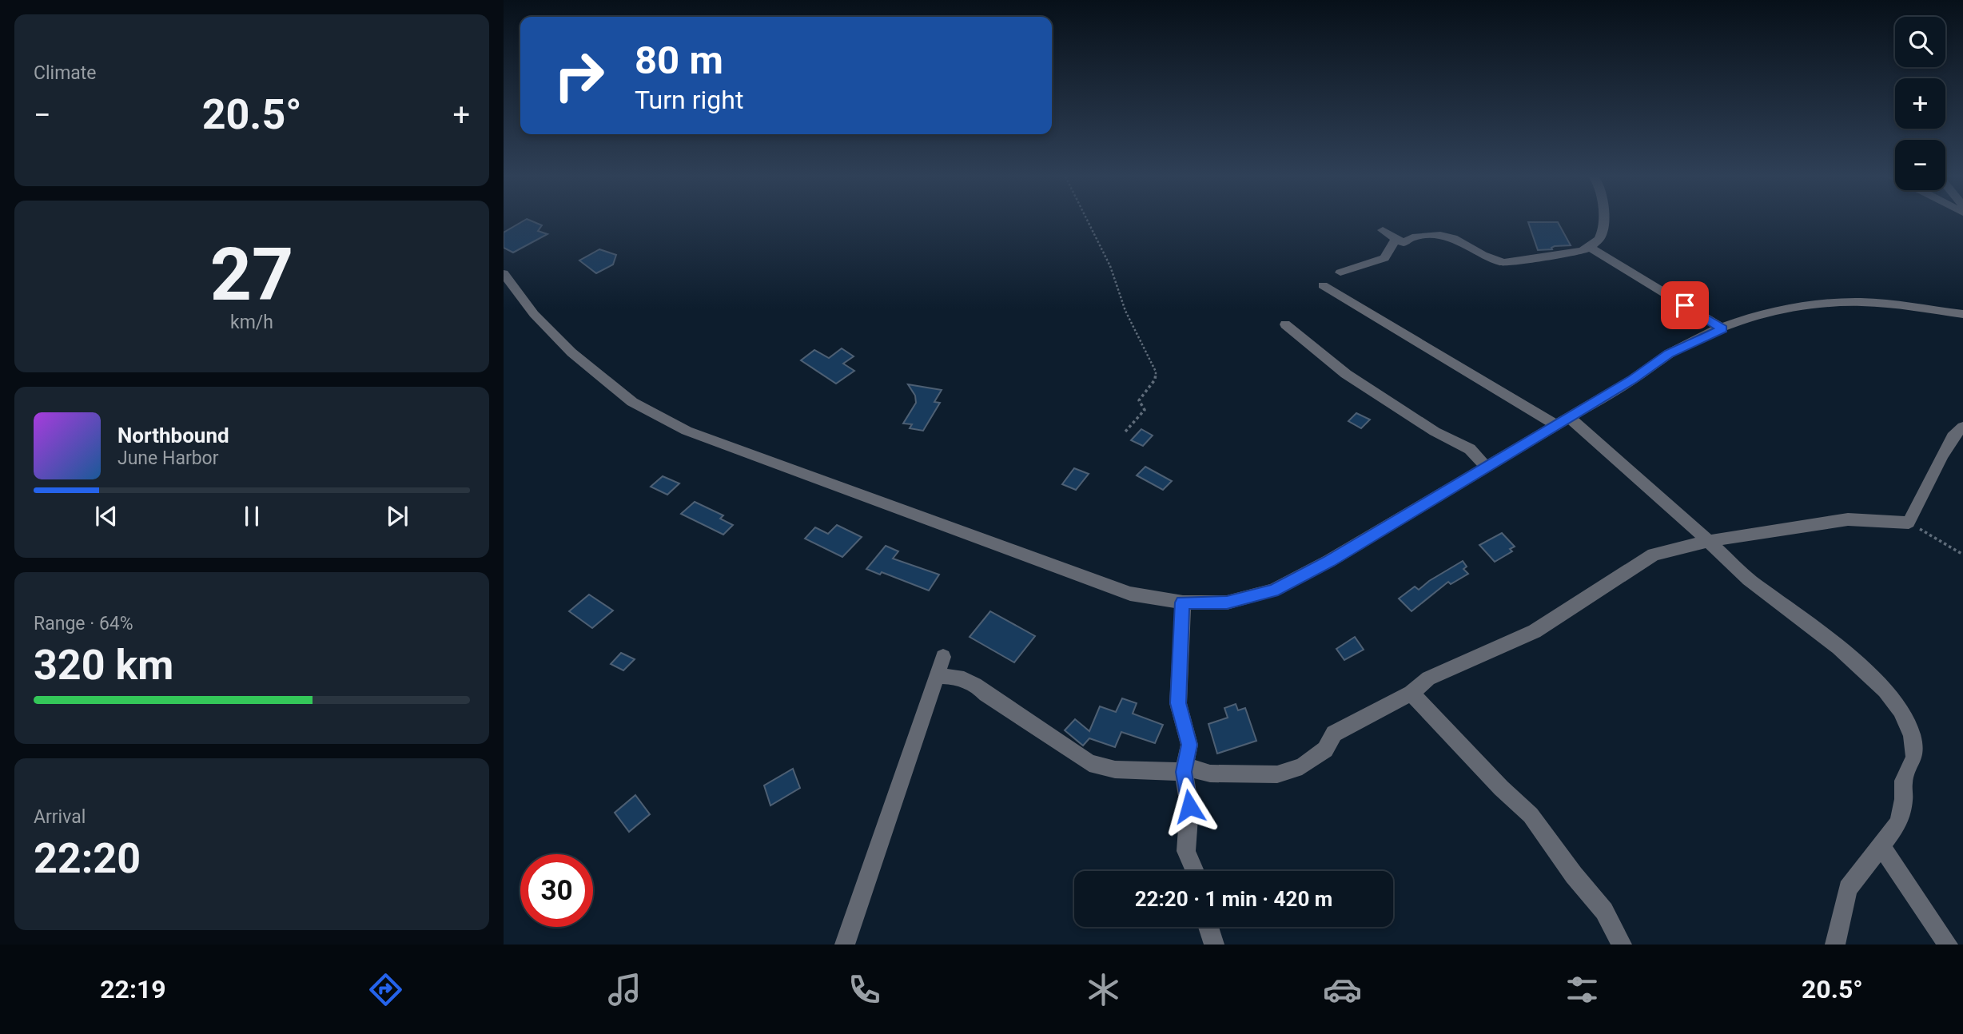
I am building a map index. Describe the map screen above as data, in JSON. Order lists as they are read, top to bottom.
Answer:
{
  "page": {
    "tile": [
      "Climate",
      ["27", "km/h"],
      ["Range · 64%", "320 km"],
      ["Arrival", "22:20"]
    ],
    "map_buttons": ["+", "−"],
    "turn": ["80 m", "Turn right"],
    "heat": ["−", "20.5°", "+"],
    "song": ["Northbound", "June Harbor"],
    "limit": "30",
    "trip": "22:20 · 1 min · 420 m",
    "tabs": ["22:19", "20.5°"]
  }
}
